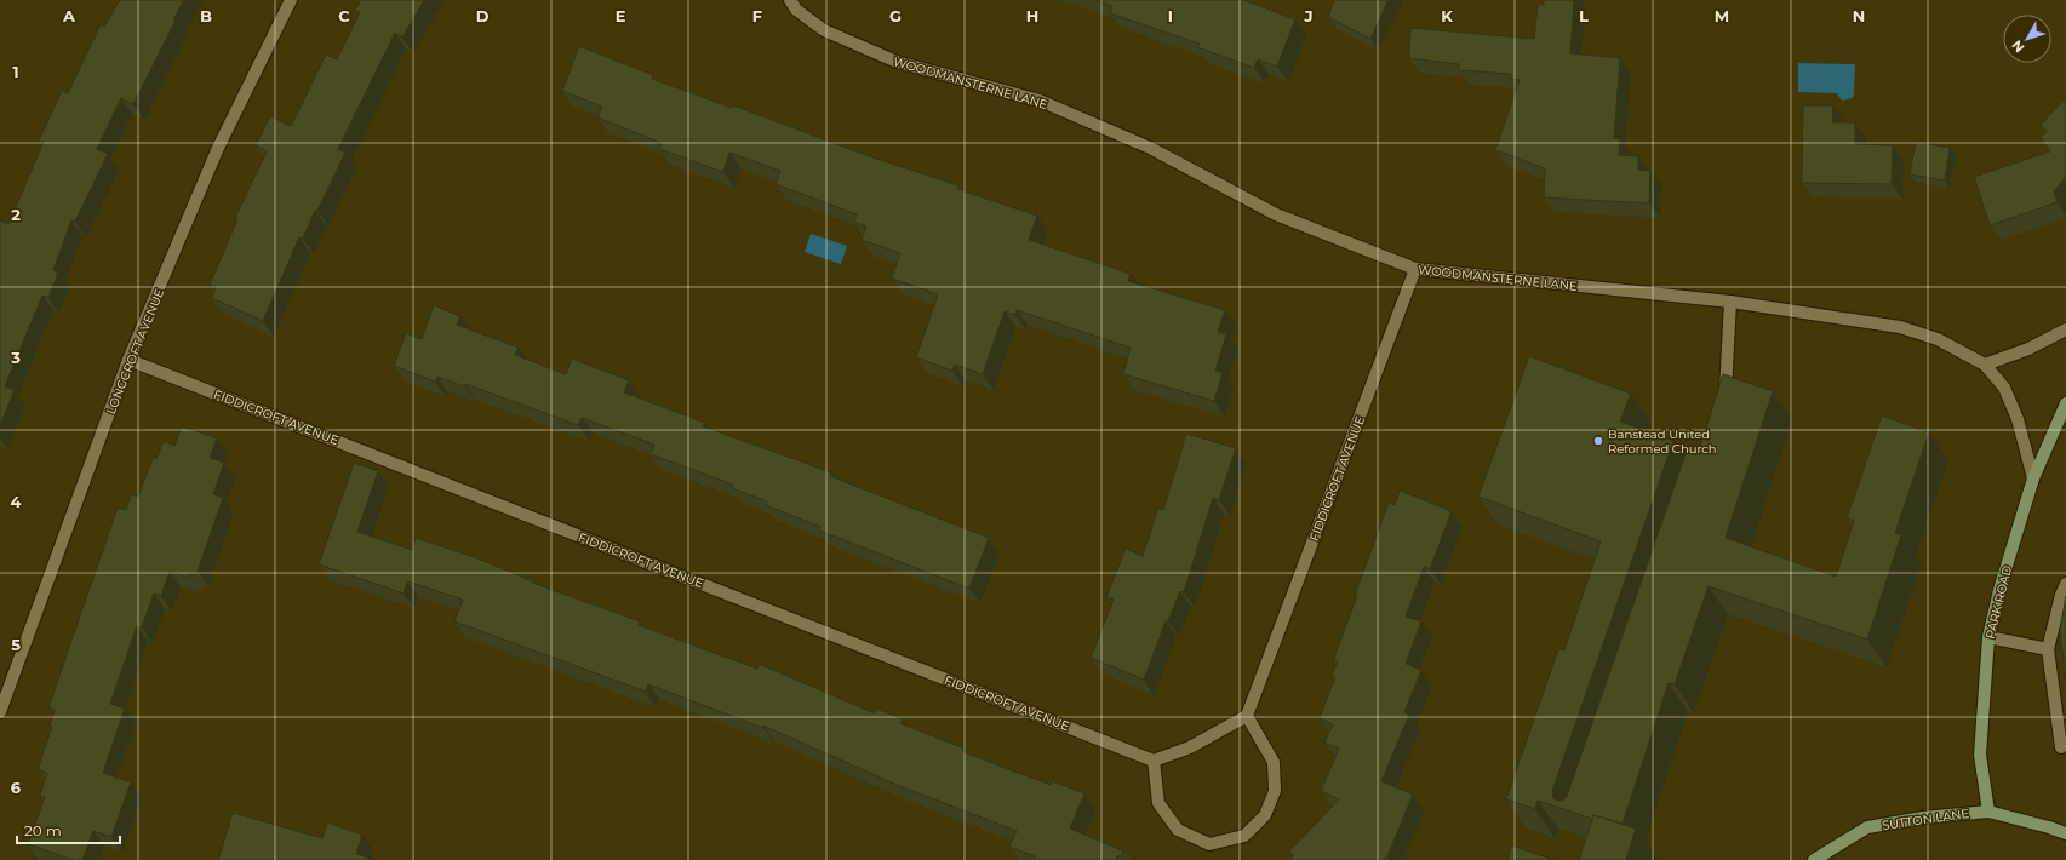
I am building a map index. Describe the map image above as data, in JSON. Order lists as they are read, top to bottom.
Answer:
{
  "streets": {
    "street": [
      "WOODMANSTERNE LANE",
      "LONGCROFT AVENUE",
      "FIDDICROFT AVENUE",
      "PARK ROAD",
      "SUTTON LANE"
    ]
  },
  "crossings": [
    ["WOODMANSTERNE LANE", "FIDDICROFT AVENUE"],
    ["WOODMANSTERNE LANE", "PARK ROAD"],
    ["LONGCROFT AVENUE", "FIDDICROFT AVENUE"],
    ["PARK ROAD", "SUTTON LANE"]
  ],
  "places": ["Banstead United Reformed Church"],
  "scale_bar": "20 m",
  "north": "bottom left",
  "grid": {
    "columns": [
      "A",
      "B",
      "C",
      "D",
      "E",
      "F",
      "G",
      "H",
      "I",
      "J",
      "K",
      "L",
      "M",
      "N"
    ],
    "rows": [
      "1",
      "2",
      "3",
      "4",
      "5",
      "6"
    ]
  }
}
